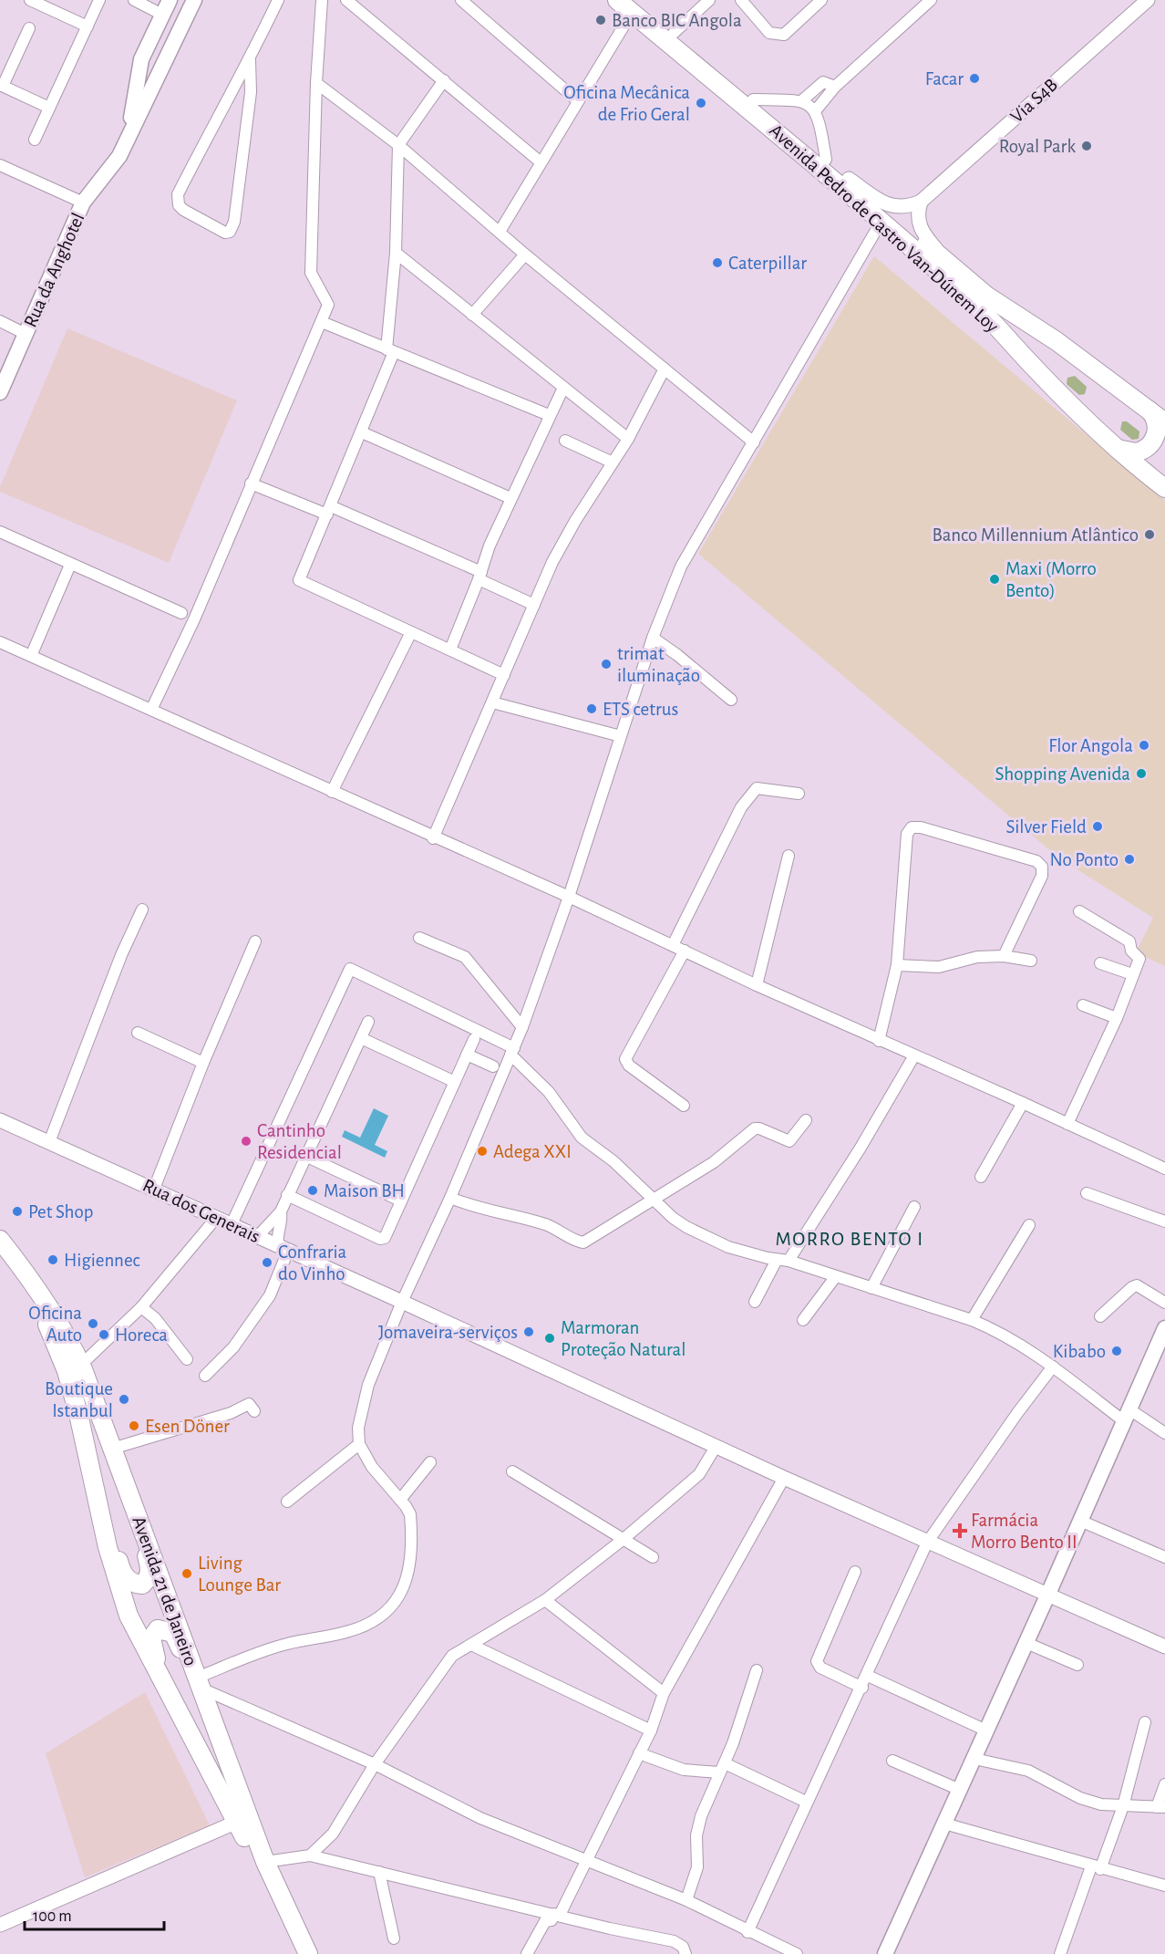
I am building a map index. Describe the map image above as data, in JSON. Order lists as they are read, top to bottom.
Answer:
{
  "streets": {
    "main road": ["Avenida Pedro de Castro Van-Dúnem Loy", "Rua da Anghotel", "Avenida 21 de Janeiro"],
    "street": ["Via S4B", "Rua dos Generais"]
  },
  "districts": ["MORRO BENTO I"],
  "places": {
    "other": [
      "Banco BIC Angola",
      "Facar",
      "Oficina Mecânica de Frio Geral",
      "Royal Park",
      "Caterpillar",
      "Banco Millennium Atlântico",
      "Maxi (Morro Bento)",
      "trimat iluminação",
      "ETS cetrus",
      "Flor Angola",
      "Shopping Avenida",
      "Silver Field",
      "No Ponto",
      "Cantinho Residencial",
      "Adega XXI",
      "Maison BH",
      "Pet Shop",
      "Higiennec",
      "Confraria do Vinho",
      "Oficina Auto",
      "Jomaveira-serviços",
      "Horeca",
      "Marmoran Proteção Natural",
      "Kibabo",
      "Boutique Istanbul",
      "Esen Döner",
      "Living Lounge Bar"
    ],
    "health": ["Farmácia Morro Bento II"]
  },
  "scale_bar": "100 m"
}
